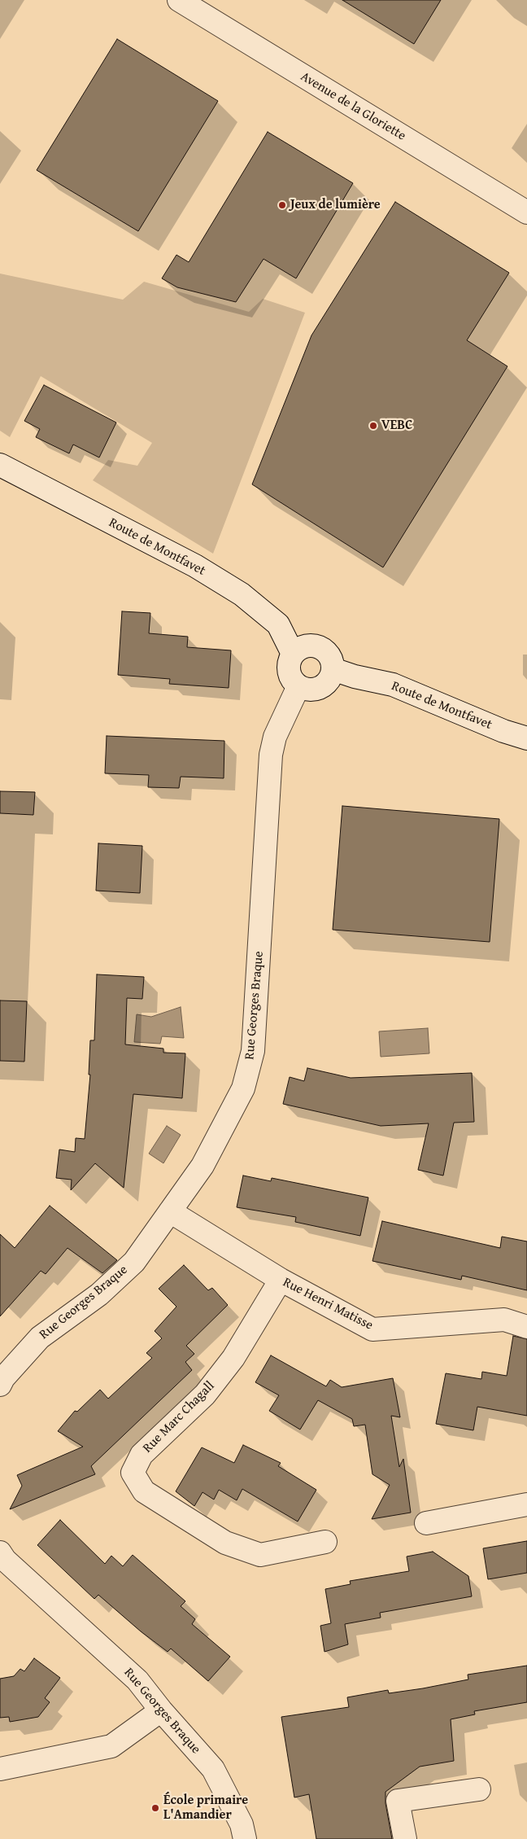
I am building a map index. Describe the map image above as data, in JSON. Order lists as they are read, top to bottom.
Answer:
{
  "streets": {
    "street": [
      "Avenue de la Gloriette",
      "Route de Montfavet",
      "Rue Georges Braque",
      "Rue Henri Matisse",
      "Rue Marc Chagall"
    ]
  },
  "crossings": [
    ["Route de Montfavet", "Rue Georges Braque"],
    ["Rue Georges Braque", "Rue Henri Matisse"],
    ["Rue Henri Matisse", "Rue Marc Chagall"]
  ],
  "places": ["Jeux de lumière", "VEBC", "École primaire L'Amandier"]
}
